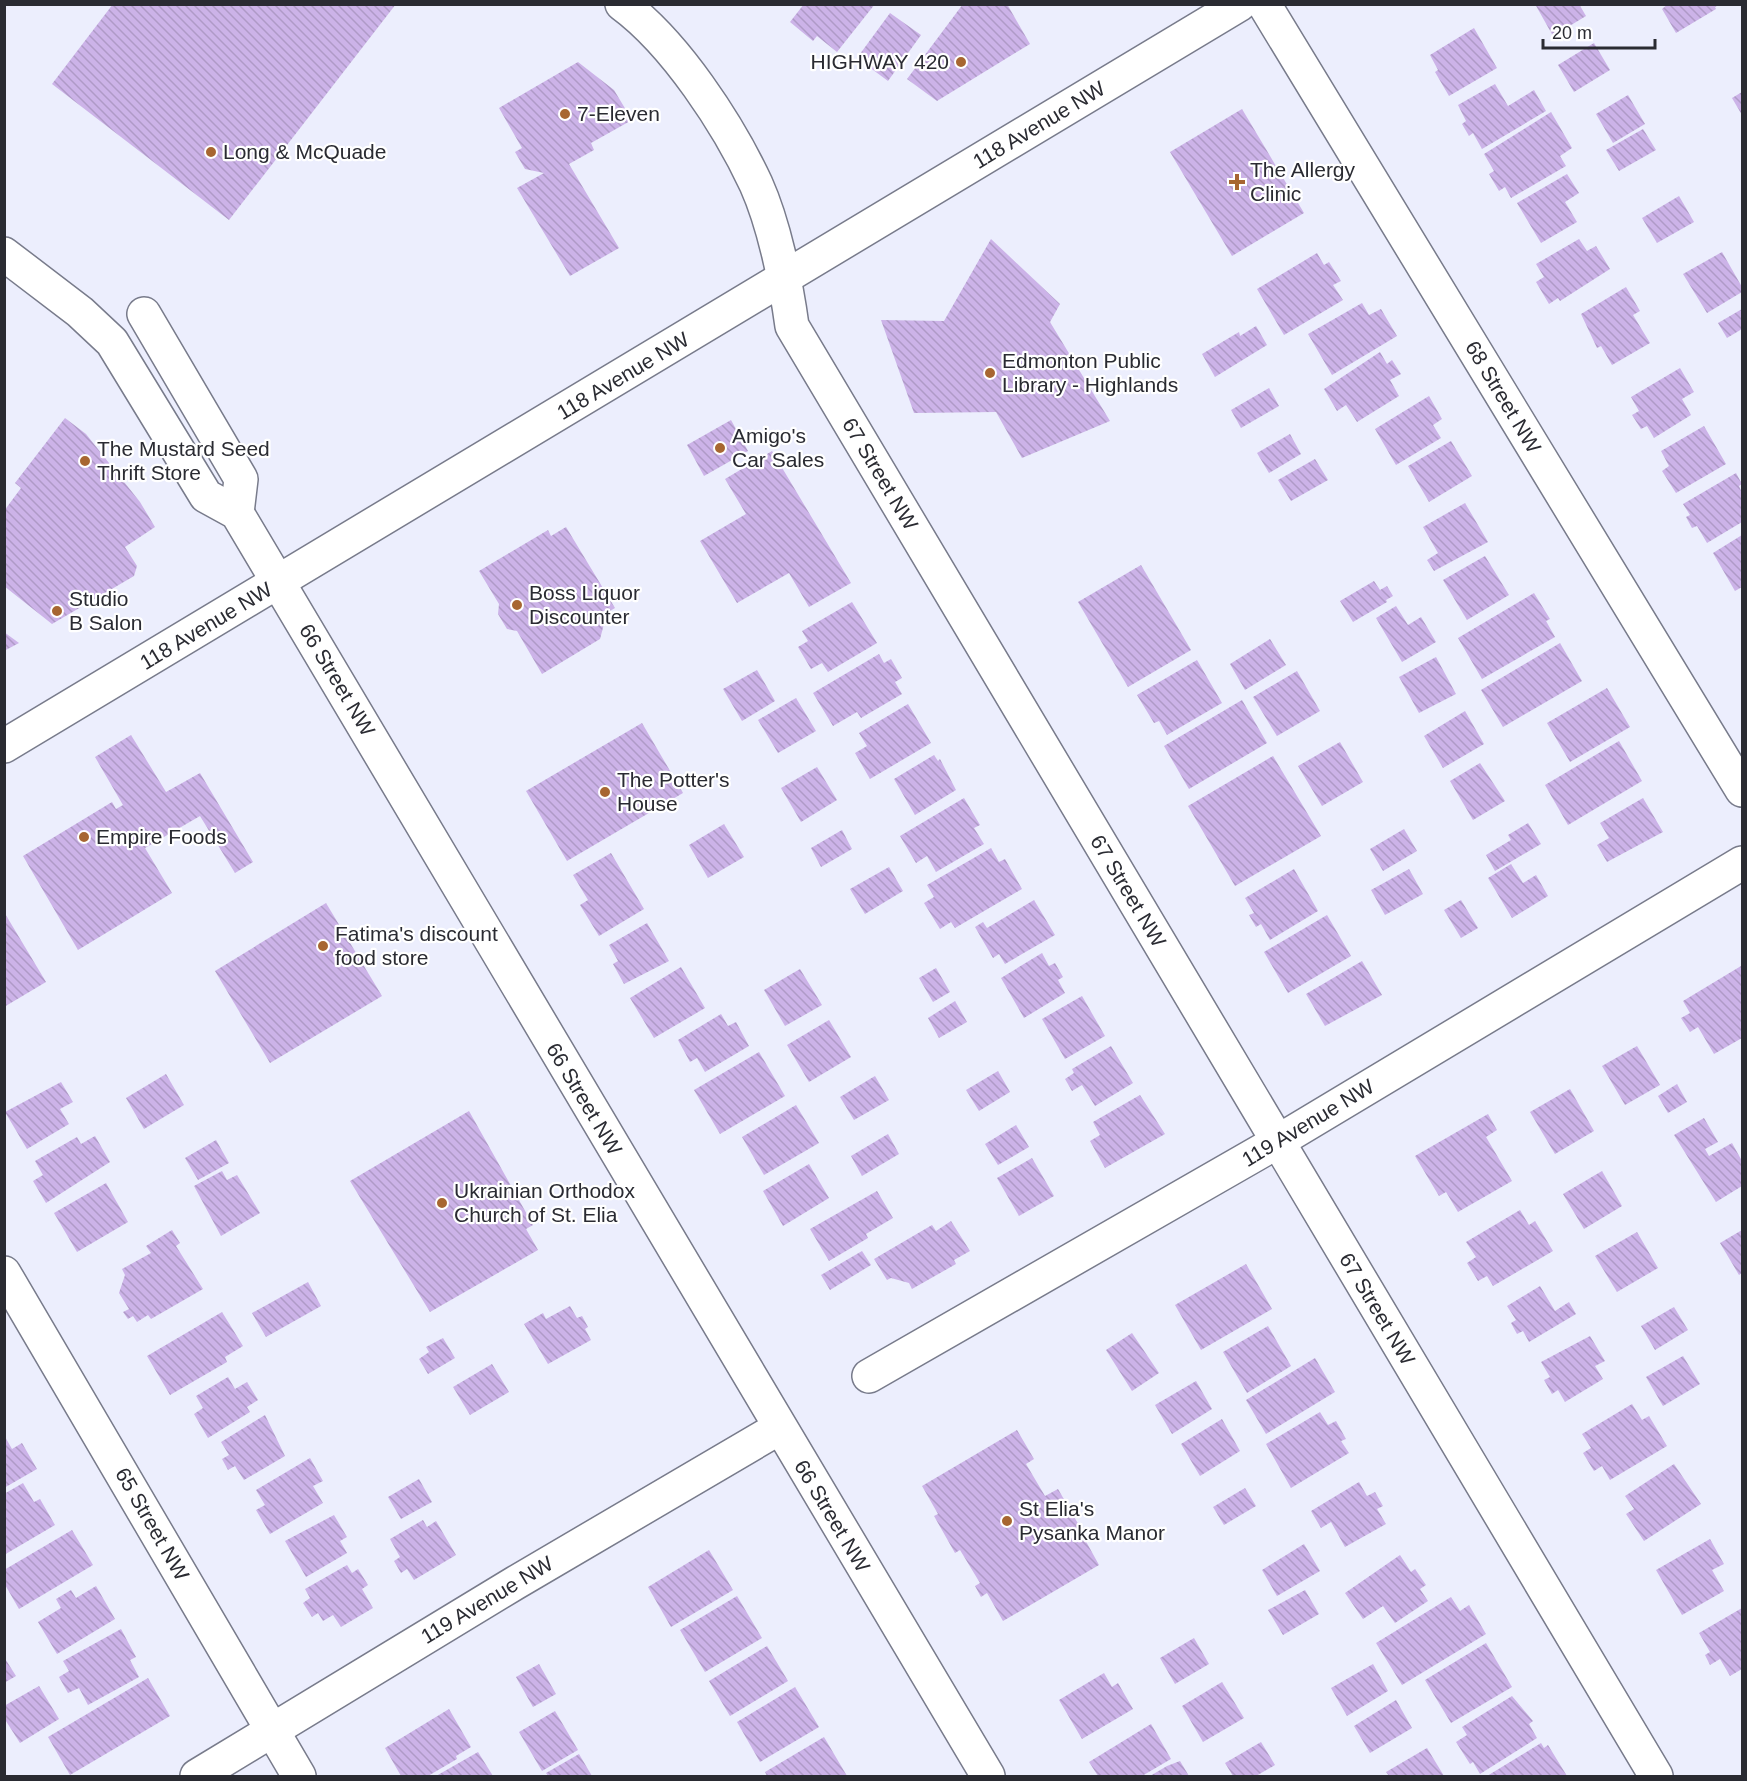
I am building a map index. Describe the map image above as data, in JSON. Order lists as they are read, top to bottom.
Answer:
{
  "streets": {
    "street": [
      "118 Avenue NW",
      "68 Street NW",
      "67 Street NW",
      "66 Street NW",
      "119 Avenue NW",
      "65 Street NW"
    ]
  },
  "crossings": [
    ["118 Avenue NW", "67 Street NW"],
    ["118 Avenue NW", "66 Street NW"],
    ["67 Street NW", "119 Avenue NW"],
    ["66 Street NW", "119 Avenue NW"],
    ["119 Avenue NW", "65 Street NW"]
  ],
  "places": {
    "other": [
      "HIGHWAY 420",
      "7-Eleven",
      "Long & McQuade",
      "Edmonton Public Library - Highlands",
      "Amigo's Car Sales",
      "The Mustard Seed Thrift Store",
      "Boss Liquor Discounter",
      "Studio B Salon",
      "The Potter's House",
      "Empire Foods",
      "Fatima's discount food store",
      "Ukrainian Orthodox Church of St. Elia",
      "St Elia's Pysanka Manor"
    ],
    "health": ["The Allergy Clinic"]
  },
  "scale_bar": "20 m"
}
